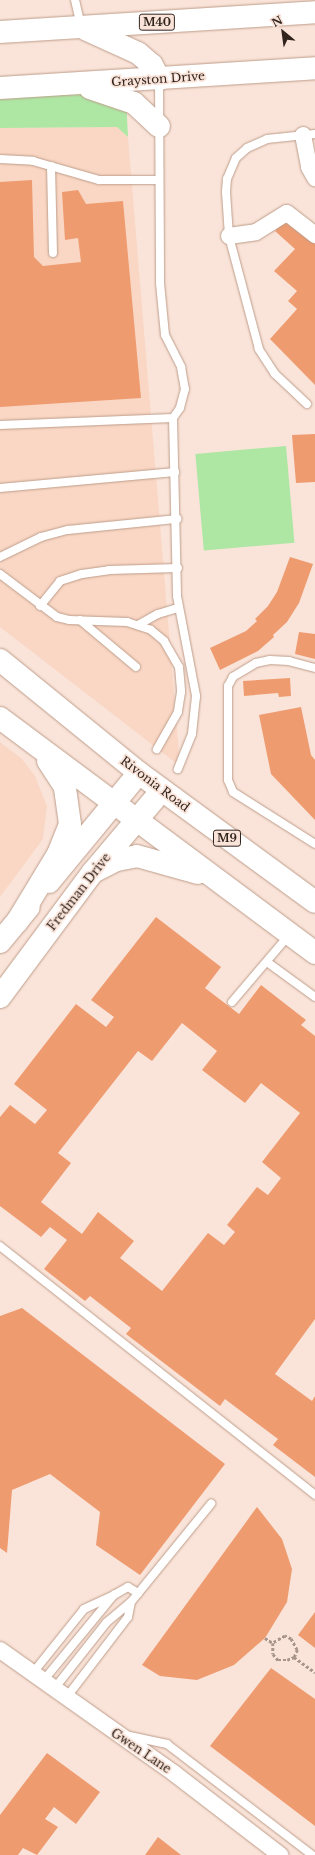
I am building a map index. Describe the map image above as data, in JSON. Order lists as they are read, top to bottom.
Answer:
{
  "streets": {
    "main road": [
      "M40",
      "Grayston Drive",
      "Rivonia Road",
      "M9",
      "Fredman Drive"
    ],
    "street": ["Gwen Lane"]
  },
  "crossings": [
    ["Rivonia Road", "Fredman Drive"]
  ],
  "north": "top left"
}
